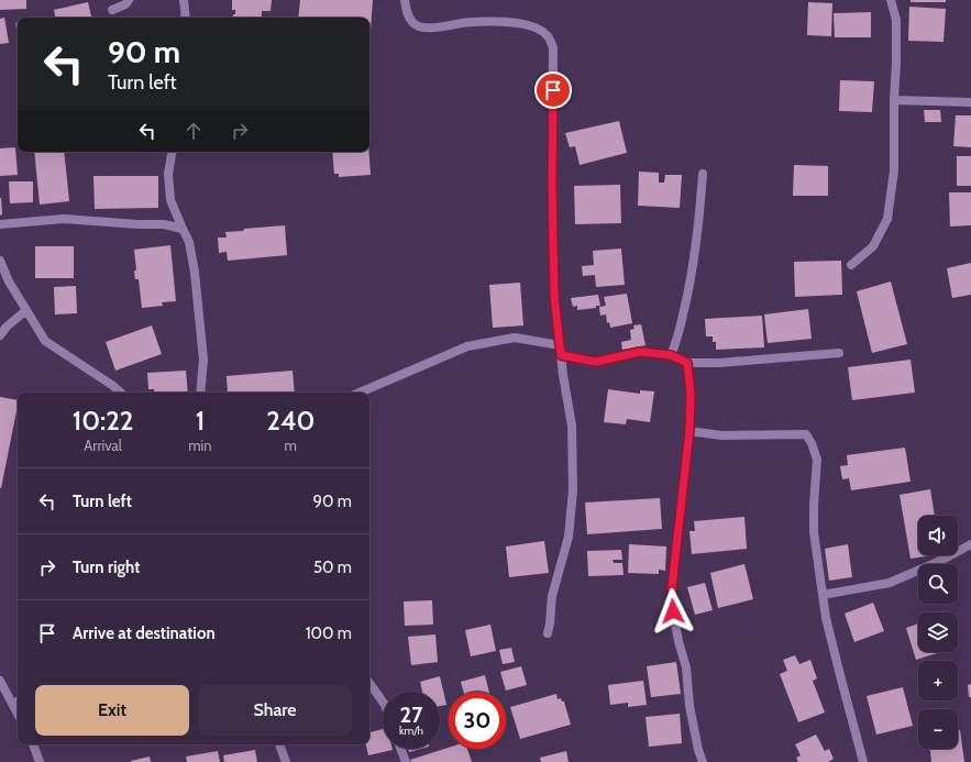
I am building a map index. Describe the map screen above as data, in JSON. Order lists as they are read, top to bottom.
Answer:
{
  "page": {
    "turn": ["90 m", "Turn left"],
    "eta": [
      "10:22",
      "Arrival",
      "1",
      "min",
      "240",
      "m"
    ],
    "list": [
      {
        "name": "Turn left",
        "value": "90 m"
      },
      {
        "name": "Turn right",
        "value": "50 m"
      },
      {
        "name": "Arrive at destination",
        "value": "100 m"
      }
    ],
    "map_buttons": ["+", "−"],
    "buttons": ["Exit", "Share"],
    "speed": "27 km/h",
    "limit": "30"
  }
}
